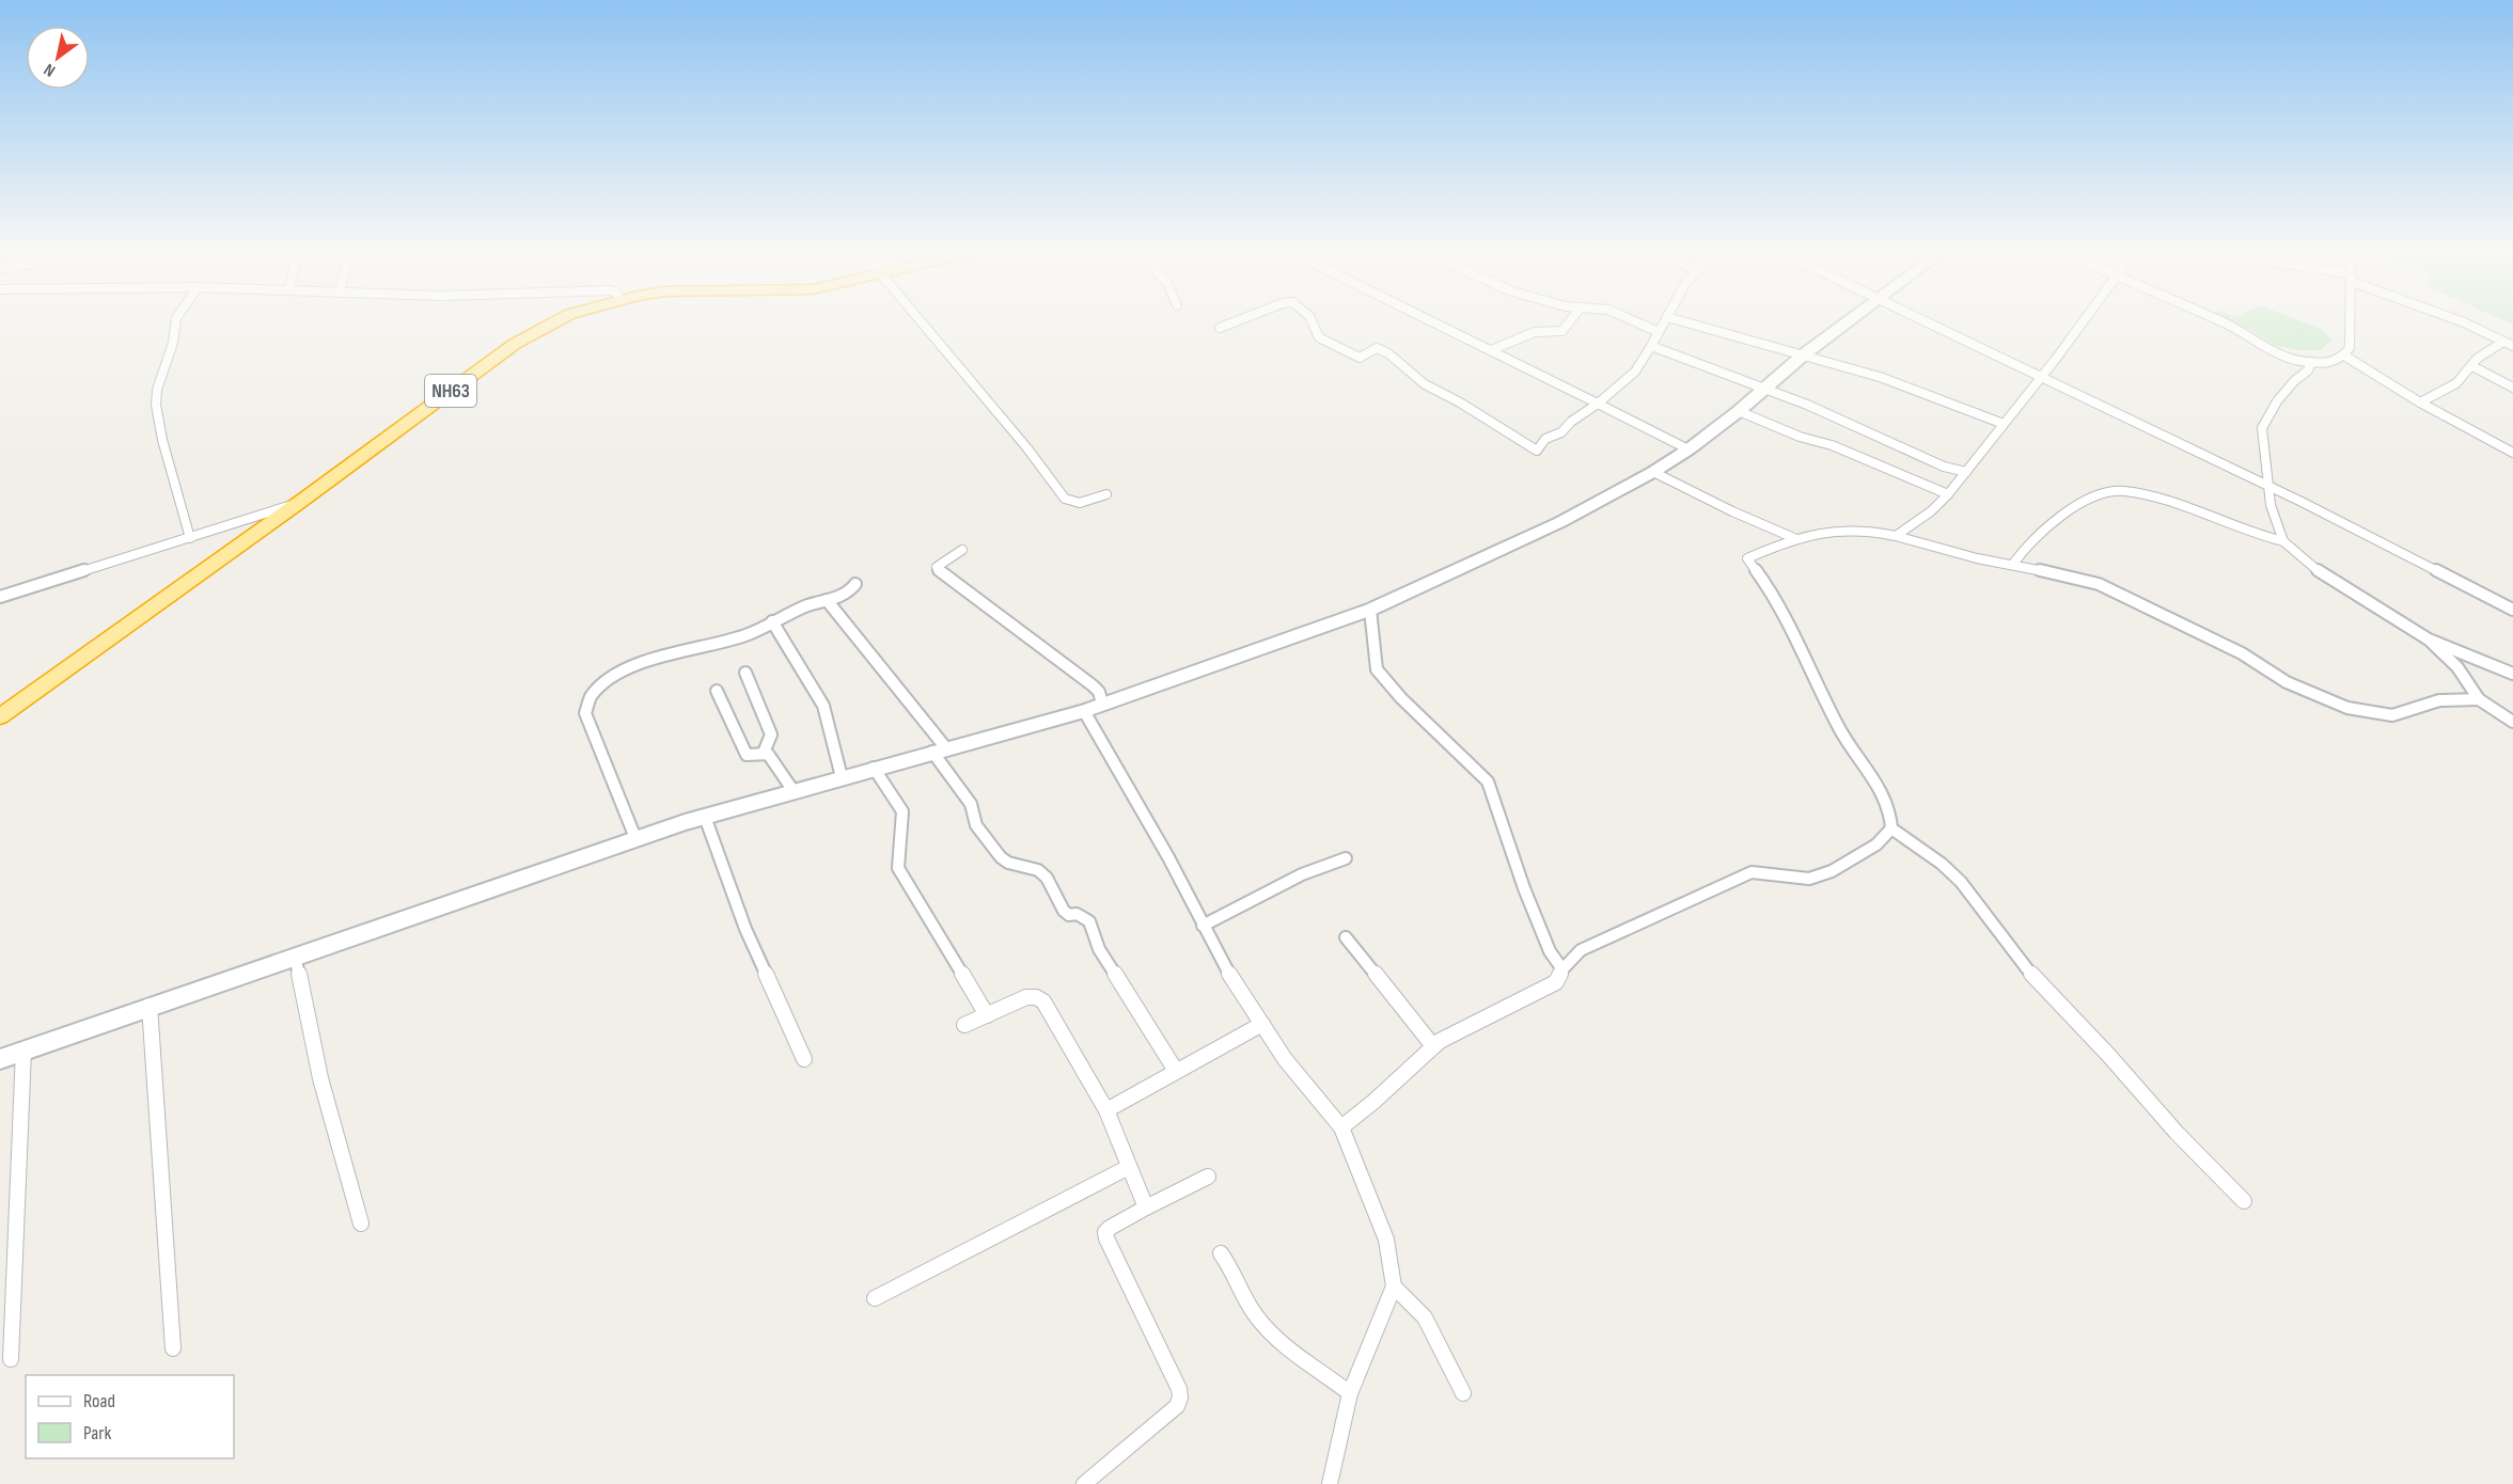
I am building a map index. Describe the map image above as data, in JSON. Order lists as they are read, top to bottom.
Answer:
{
  "streets": {
    "highway": ["NH63"]
  },
  "legend": ["Road", "Park"],
  "north": "bottom left"
}
